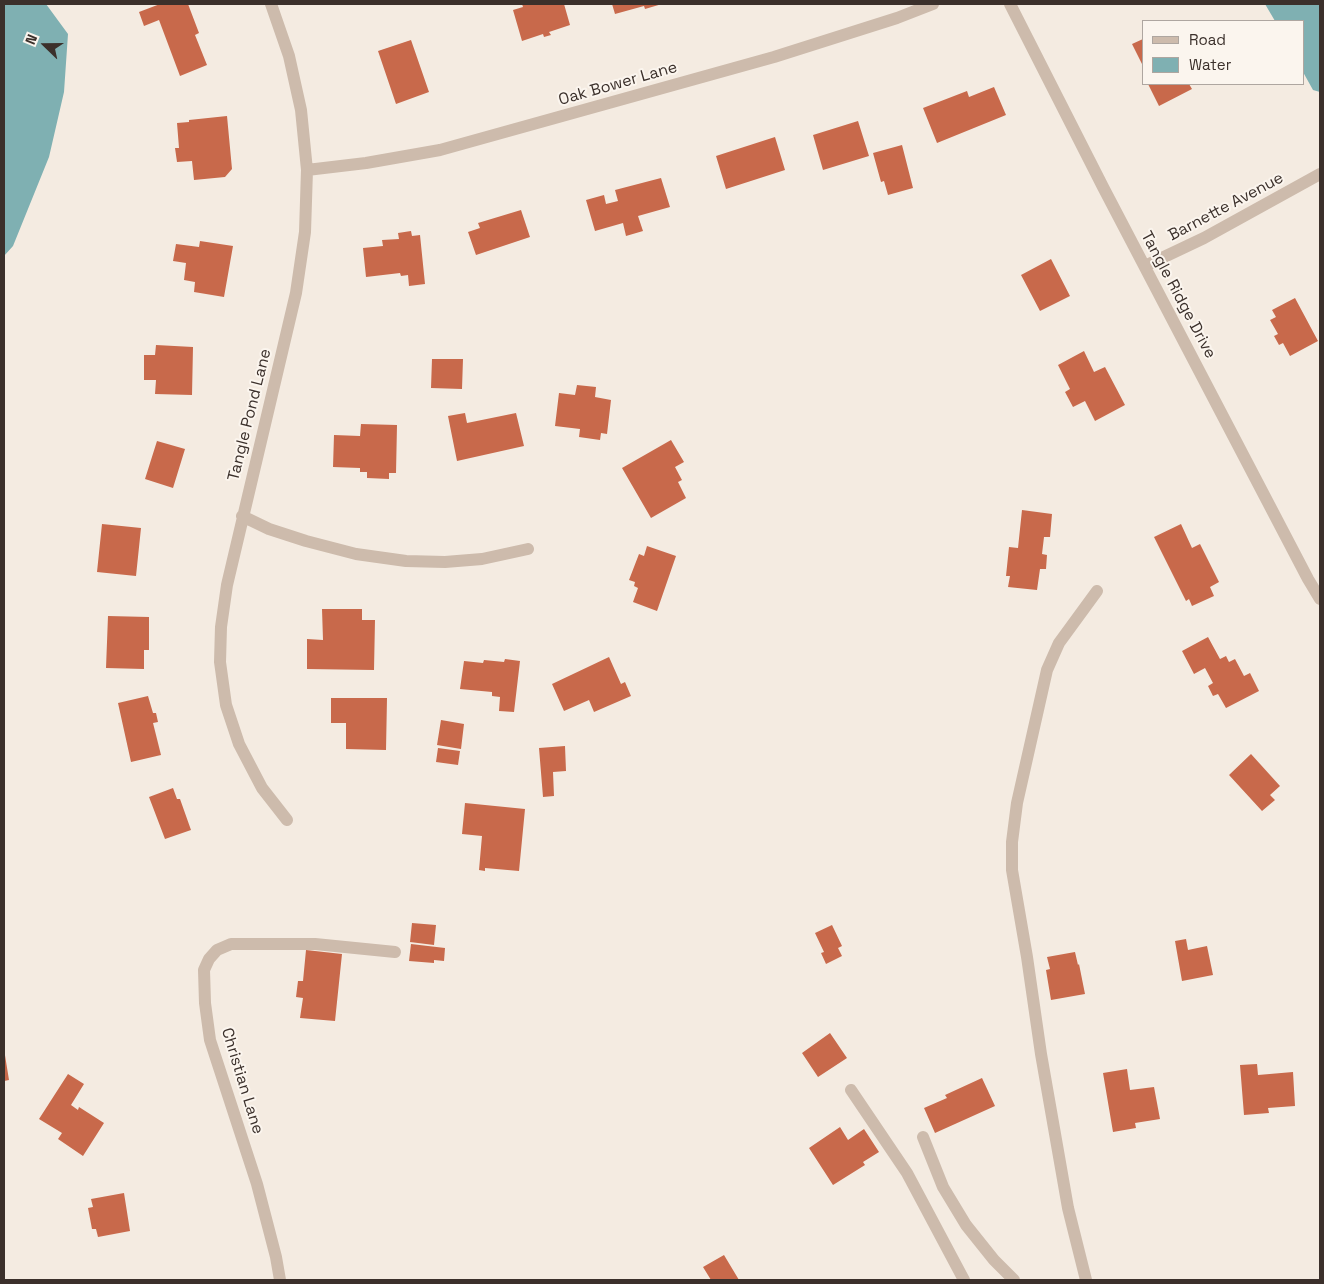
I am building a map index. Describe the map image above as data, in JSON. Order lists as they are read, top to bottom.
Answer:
{
  "streets": {
    "street": [
      "Oak Bower Lane",
      "Barnette Avenue",
      "Tangle Ridge Drive",
      "Tangle Pond Lane",
      "Christian Lane"
    ]
  },
  "crossings": [
    ["Oak Bower Lane", "Tangle Pond Lane"],
    ["Barnette Avenue", "Tangle Ridge Drive"]
  ],
  "legend": ["Road", "Water"],
  "north": "left"
}
